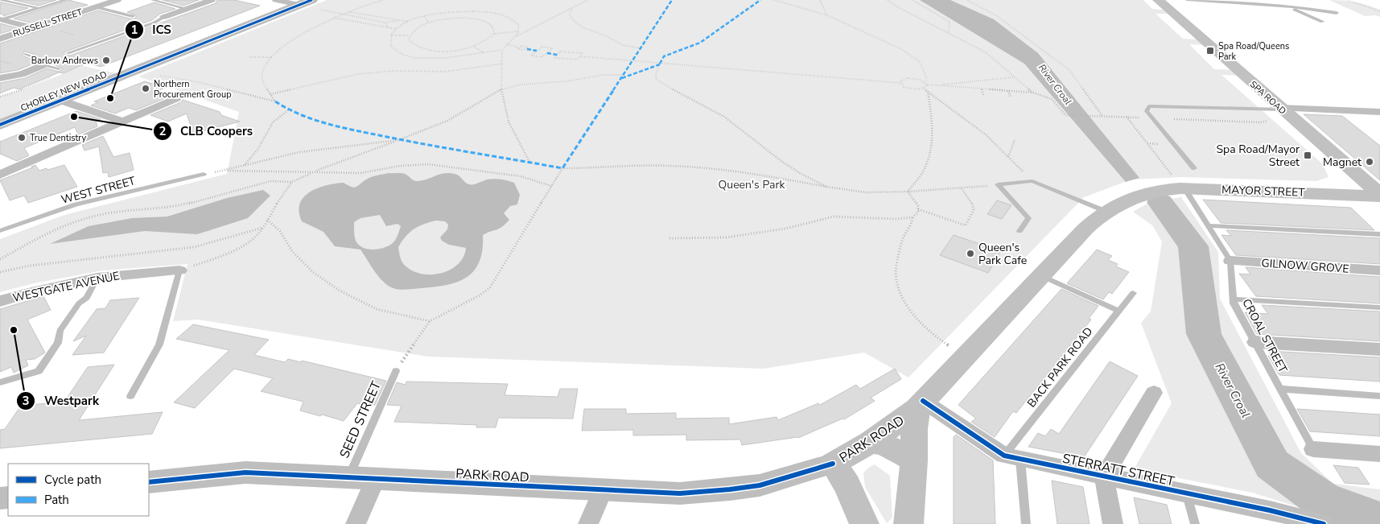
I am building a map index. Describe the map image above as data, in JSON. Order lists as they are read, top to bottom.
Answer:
{
  "streets": {
    "main road": [
      "CHORLEY NEW ROAD",
      "SPA ROAD",
      "MAYOR STREET",
      "PARK ROAD"
    ],
    "street": [
      "RUSSELL STREET",
      "GILNOW GROVE",
      "WESTGATE AVENUE",
      "STERRATT STREET"
    ],
    "lane": [
      "WEST STREET",
      "CROAL STREET",
      "BACK PARK ROAD",
      "SEED STREET"
    ]
  },
  "crossings": [
    ["MAYOR STREET", "CROAL STREET"],
    ["MAYOR STREET", "PARK ROAD"],
    ["GILNOW GROVE", "CROAL STREET"],
    ["BACK PARK ROAD", "STERRATT STREET"],
    ["SEED STREET", "PARK ROAD"],
    ["PARK ROAD", "STERRATT STREET"]
  ],
  "water": ["River Croal"],
  "parks": ["Queen's Park"],
  "places": {
    "transit": ["Spa Road/Queens Park", "Spa Road/Mayor Street"],
    "other": [
      "Barlow Andrews",
      "Northern Procurement Group",
      "ICS",
      "CLB Coopers",
      "True Dentistry",
      "Magnet",
      "Queen's Park Cafe",
      "Westpark"
    ]
  },
  "legend": ["Cycle path", "Path"]
}
